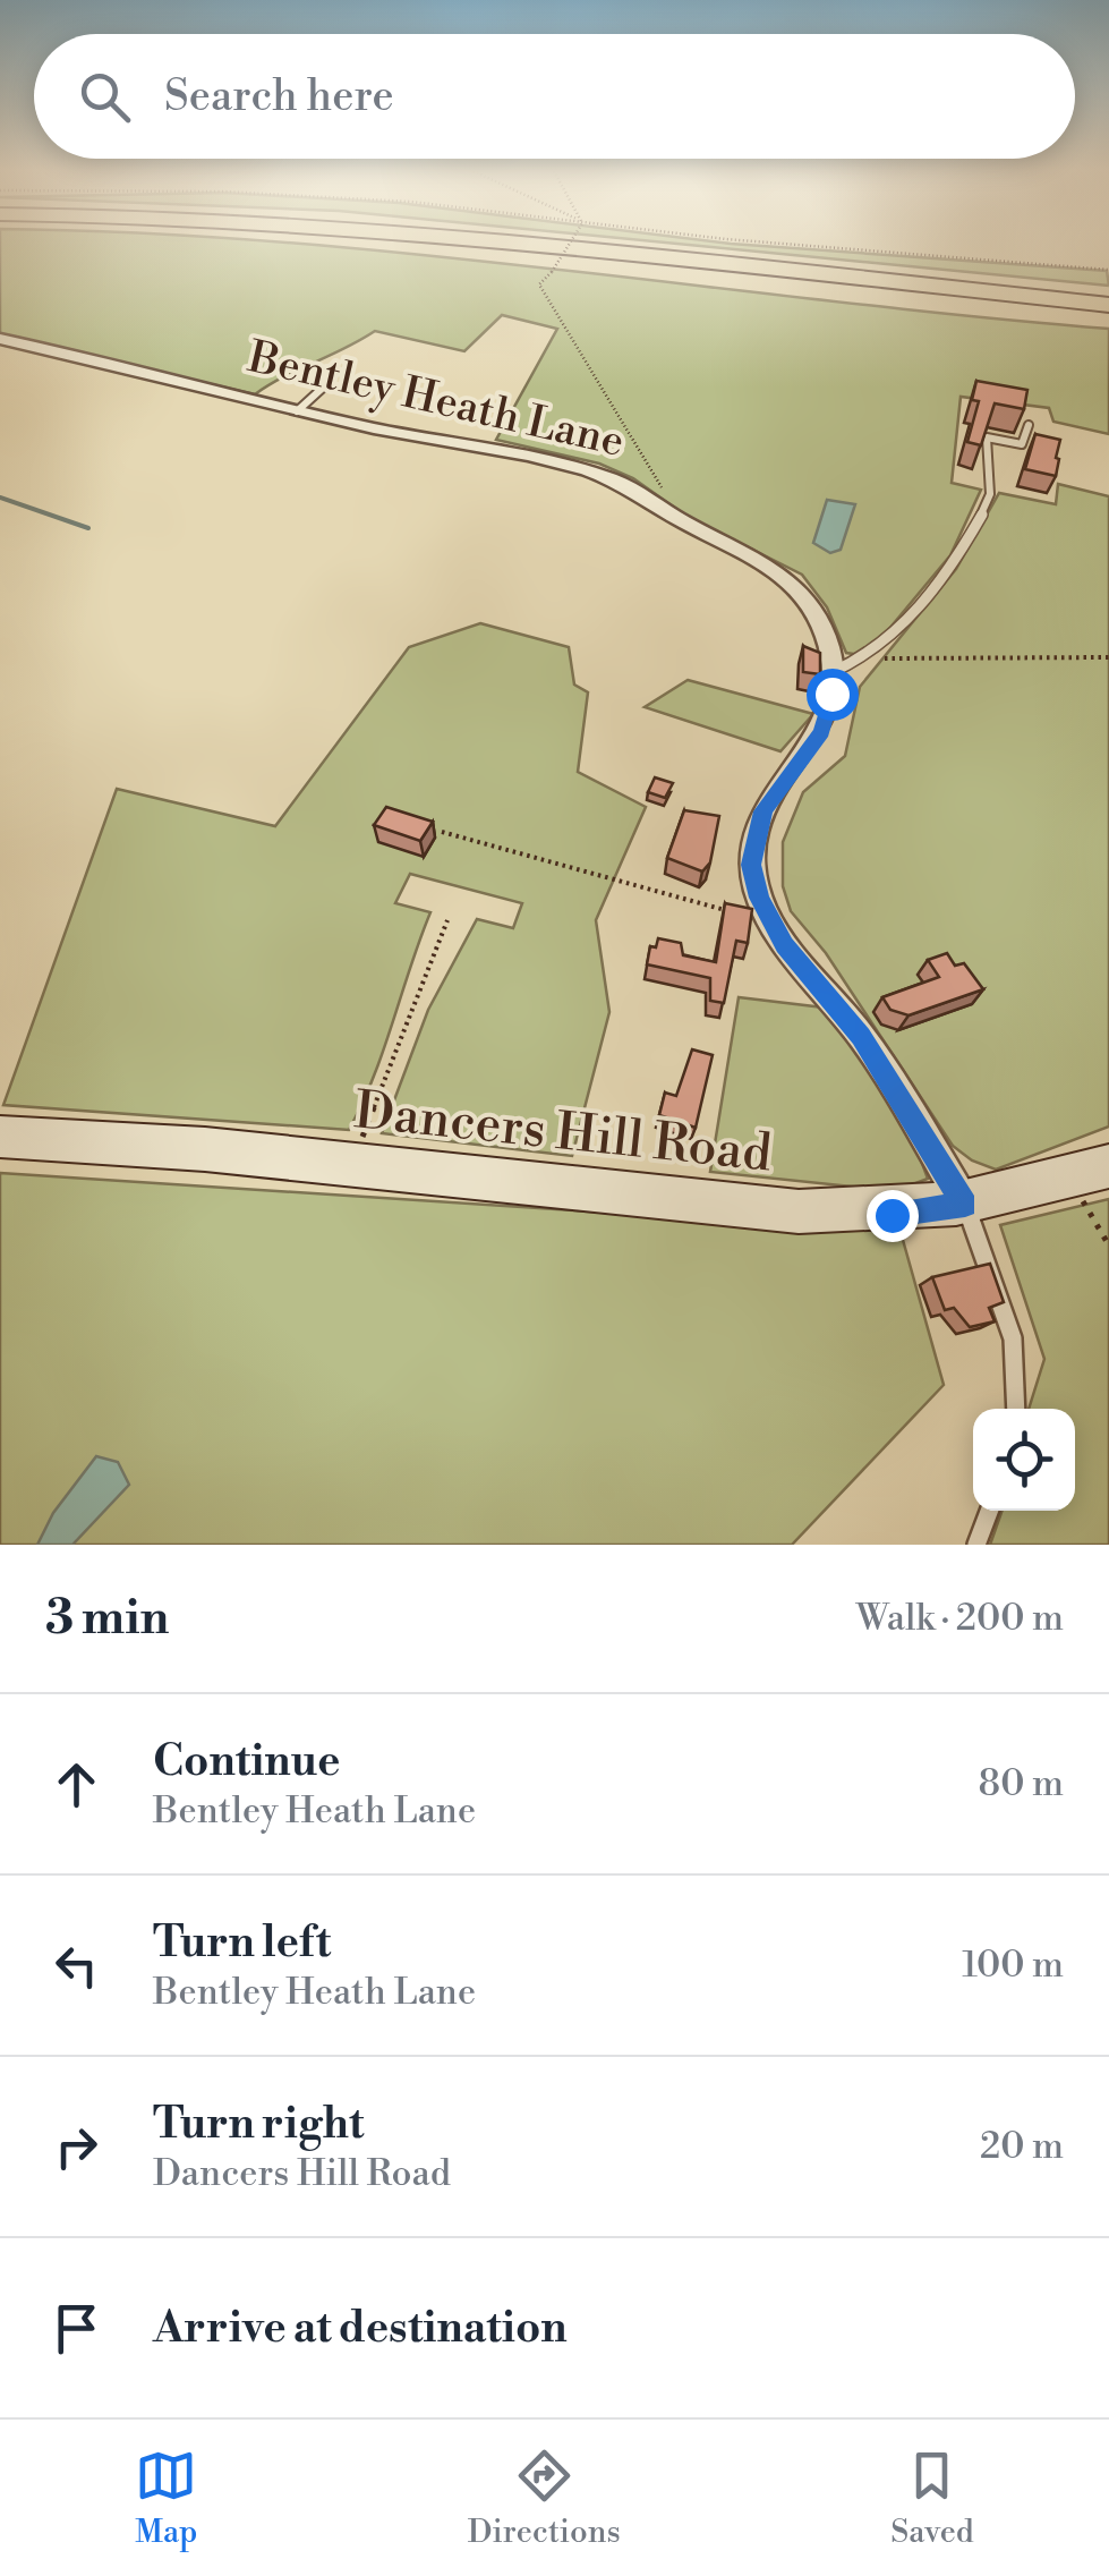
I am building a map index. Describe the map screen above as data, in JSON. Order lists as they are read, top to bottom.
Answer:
{
  "streets": {
    "street": ["Bentley Heath Lane", "Dancers Hill Road"]
  },
  "crossings": [
    ["Bentley Heath Lane", "Dancers Hill Road"]
  ],
  "page": {
    "search": "Search here",
    "heading": ["3 min", "Walk · 200 m"],
    "list": [
      ["Continue", "Bentley Heath Lane", "80 m"],
      ["Turn left", "Bentley Heath Lane", "100 m"],
      ["Turn right", "Dancers Hill Road", "20 m"],
      "Arrive at destination"
    ],
    "nav": ["Map", "Directions", "Saved"]
  }
}
